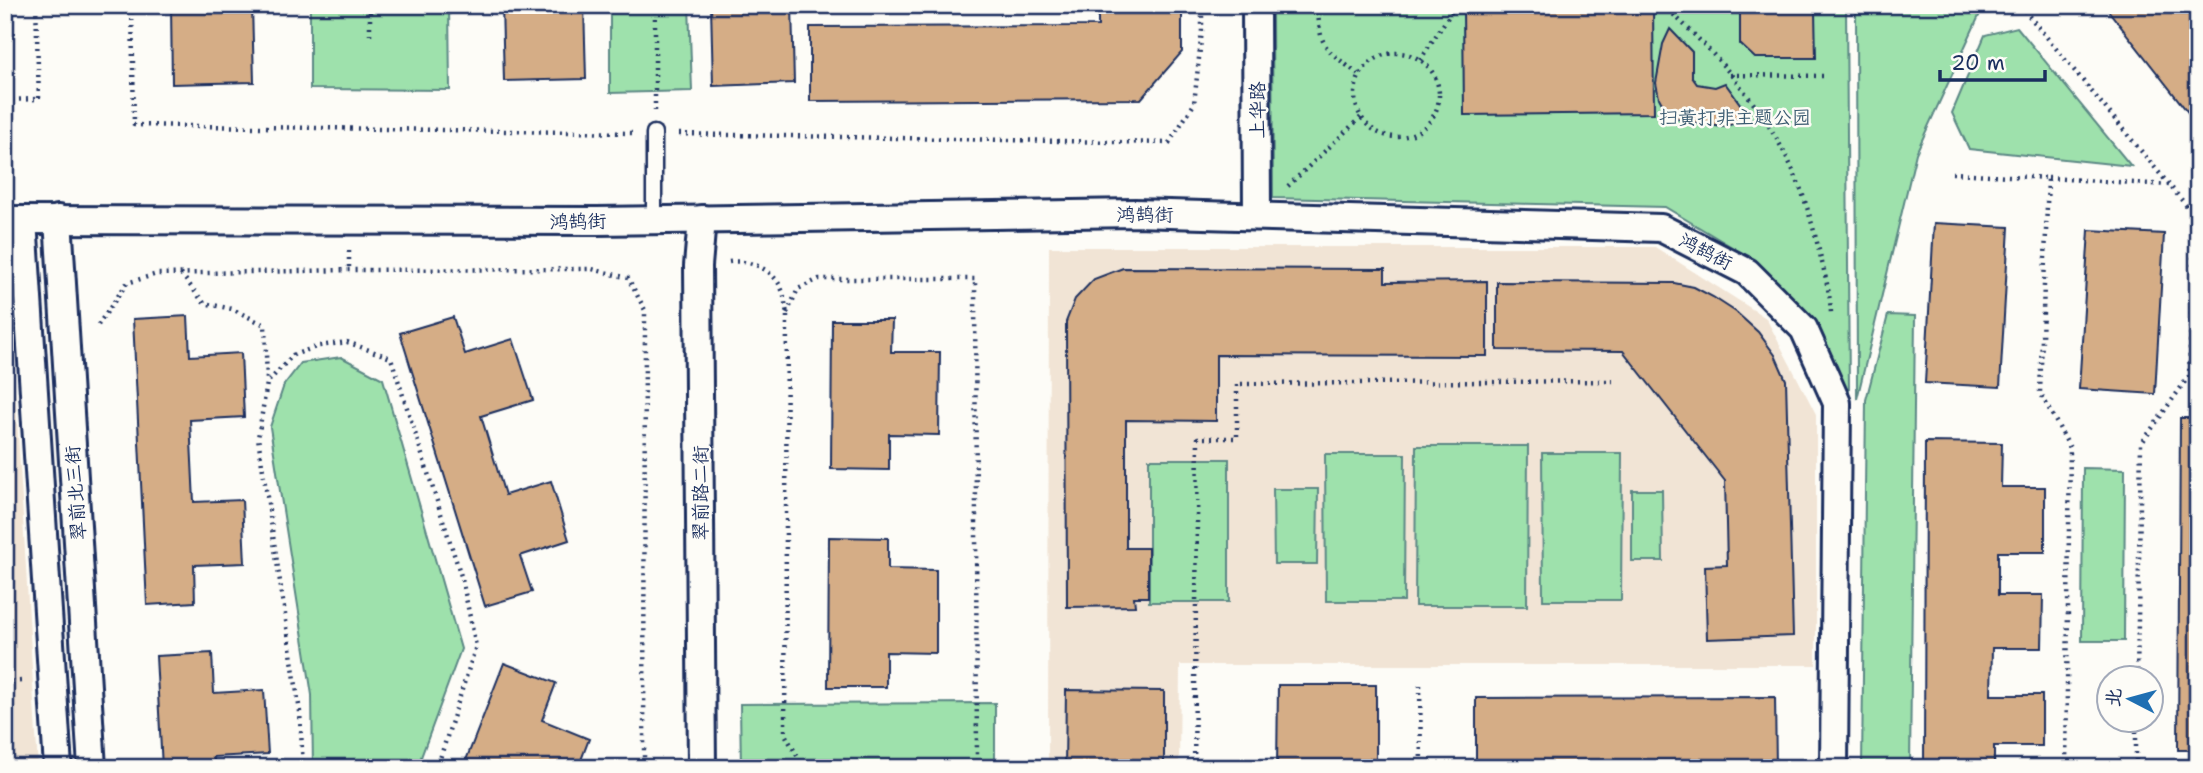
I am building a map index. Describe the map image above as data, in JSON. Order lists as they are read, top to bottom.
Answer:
{
  "streets": {
    "street": [
      "上华路",
      "鸿鹄街",
      "翠前北三街",
      "翠前路二街"
    ]
  },
  "crossings": [
    ["上华路", "鸿鹄街"],
    ["鸿鹄街", "翠前北三街"],
    ["鸿鹄街", "翠前路二街"]
  ],
  "parks": ["扫黄打非主题公园"],
  "scale_bar": "20 m",
  "north": "left"
}
